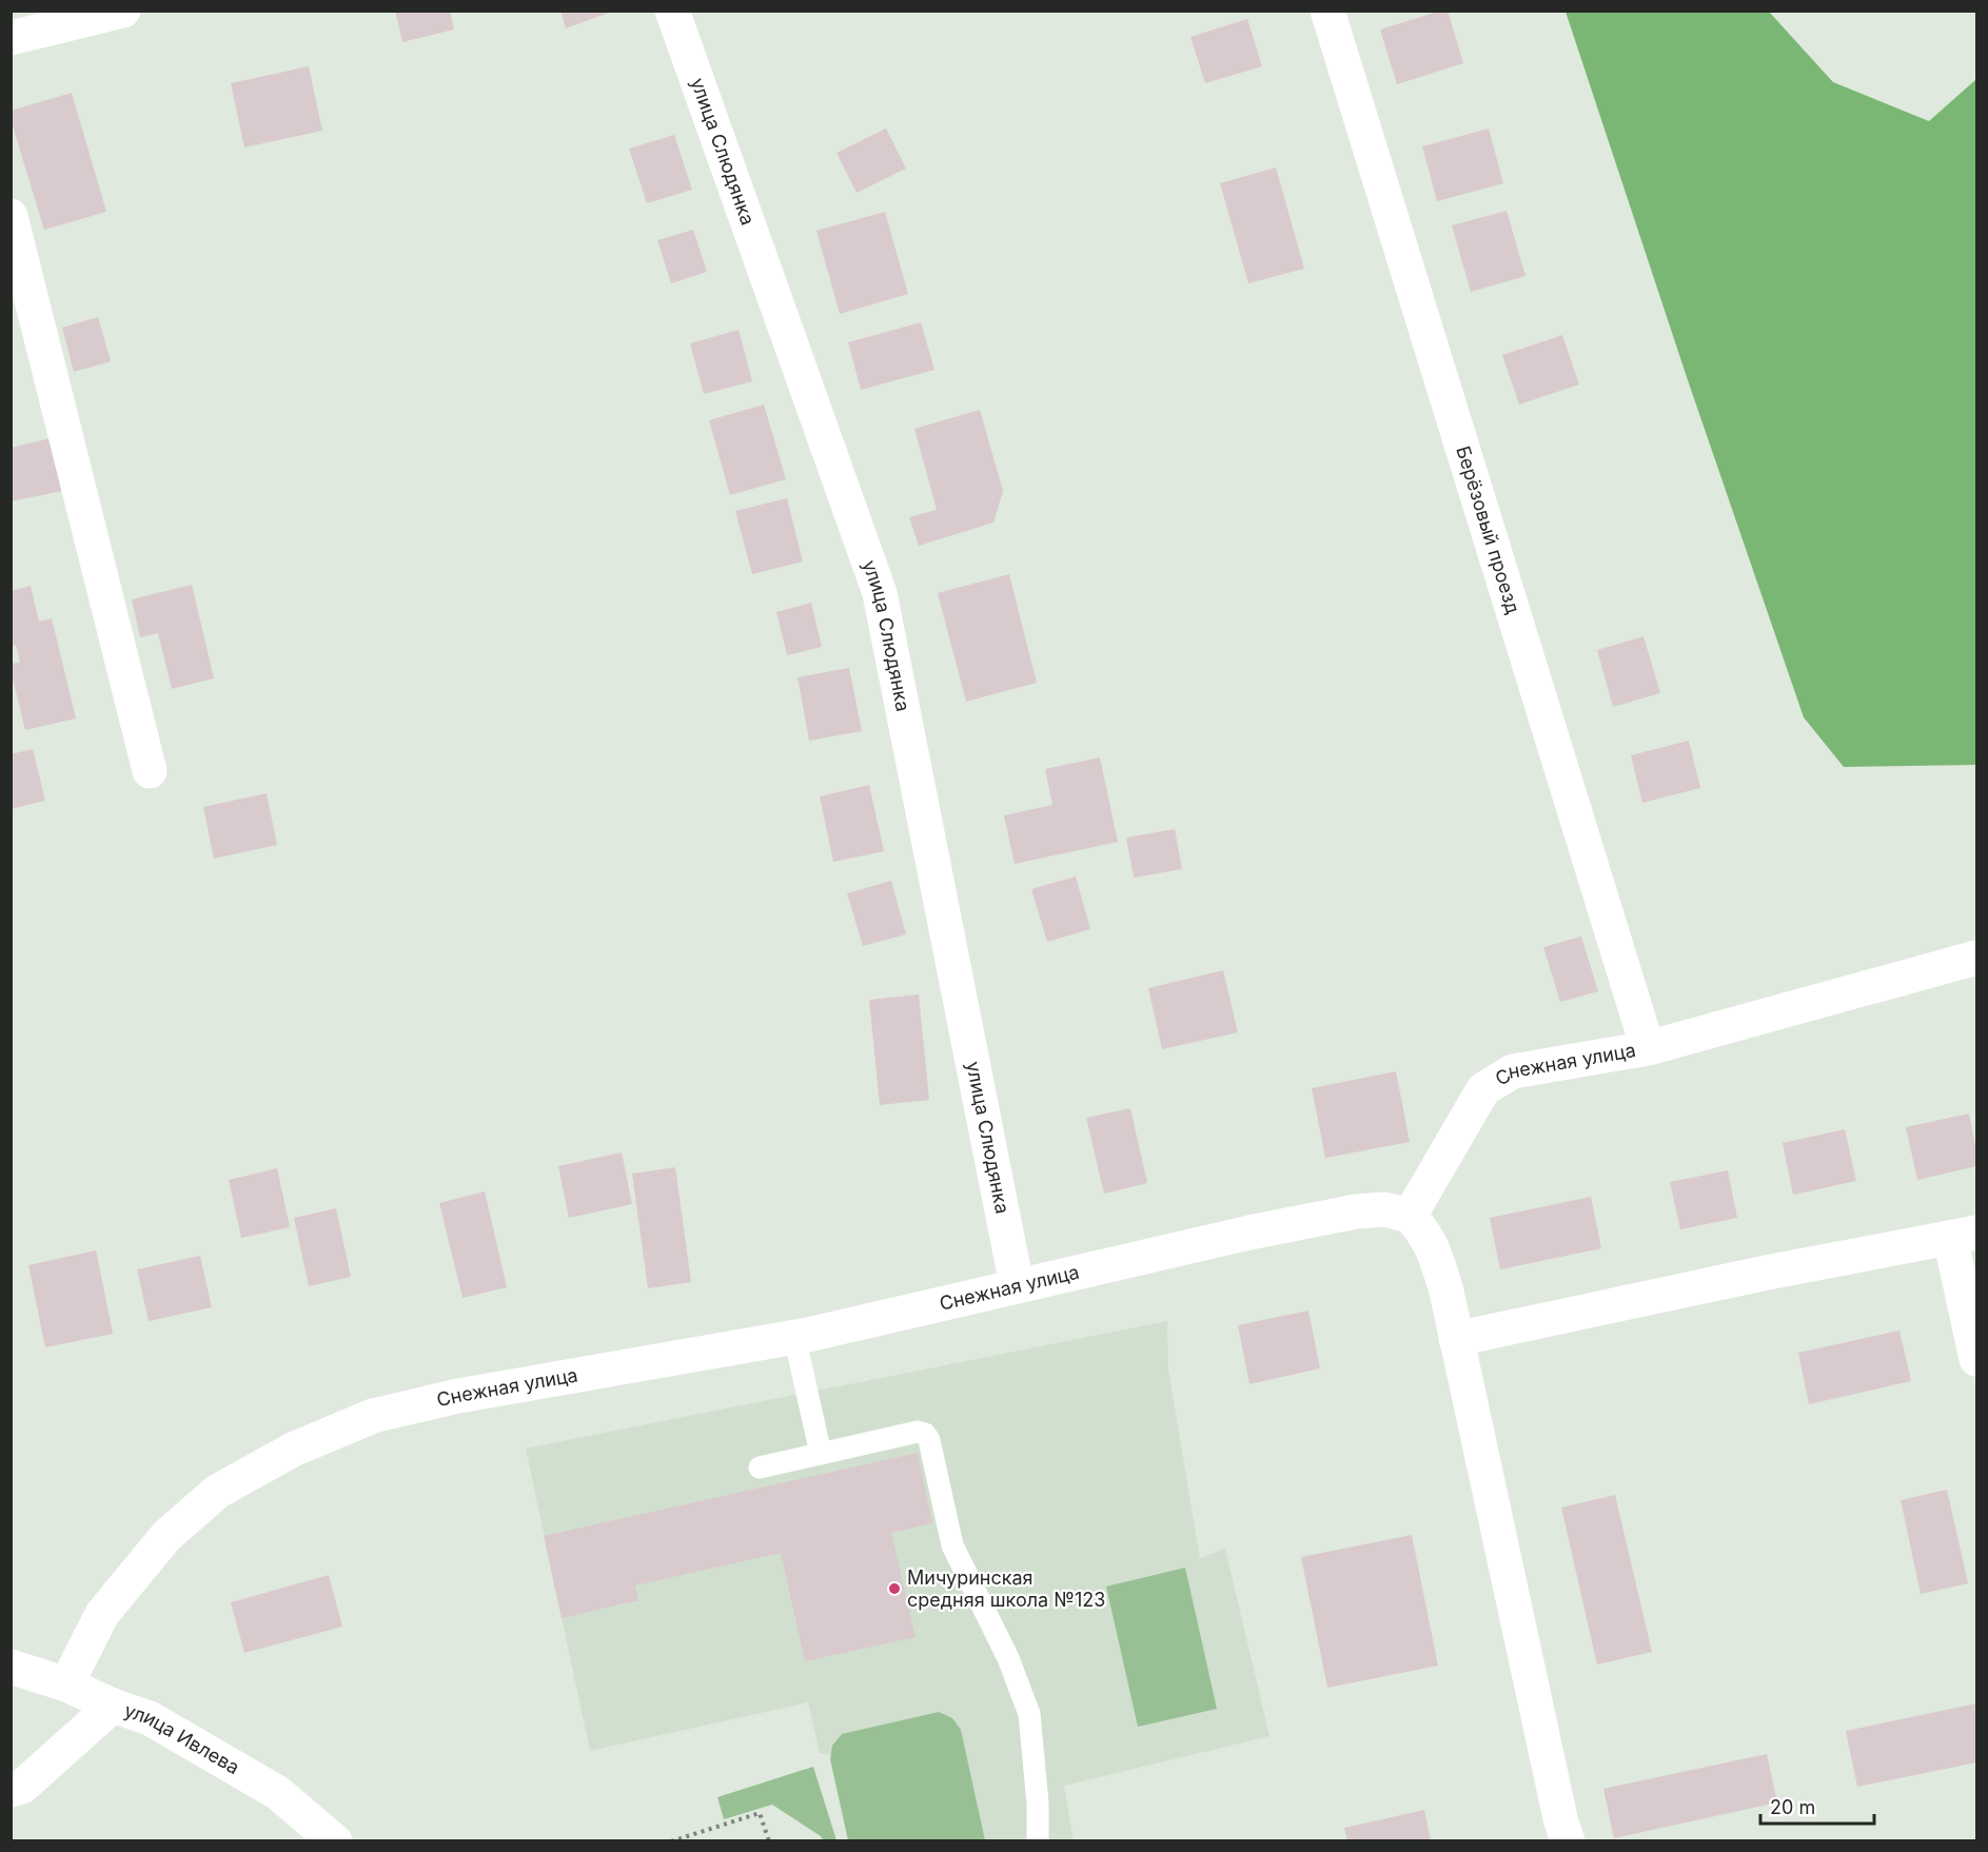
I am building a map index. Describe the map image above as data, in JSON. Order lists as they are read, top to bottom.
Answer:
{
  "streets": {
    "street": [
      "улица Слюдянка",
      "Берёзовый проезд",
      "Снежная улица",
      "улица Ивлева"
    ]
  },
  "crossings": [
    ["улица Слюдянка", "Снежная улица"],
    ["Берёзовый проезд", "Снежная улица"],
    ["Снежная улица", "улица Ивлева"]
  ],
  "places": ["Мичуринская средняя школа №123"],
  "scale_bar": "20 m"
}
